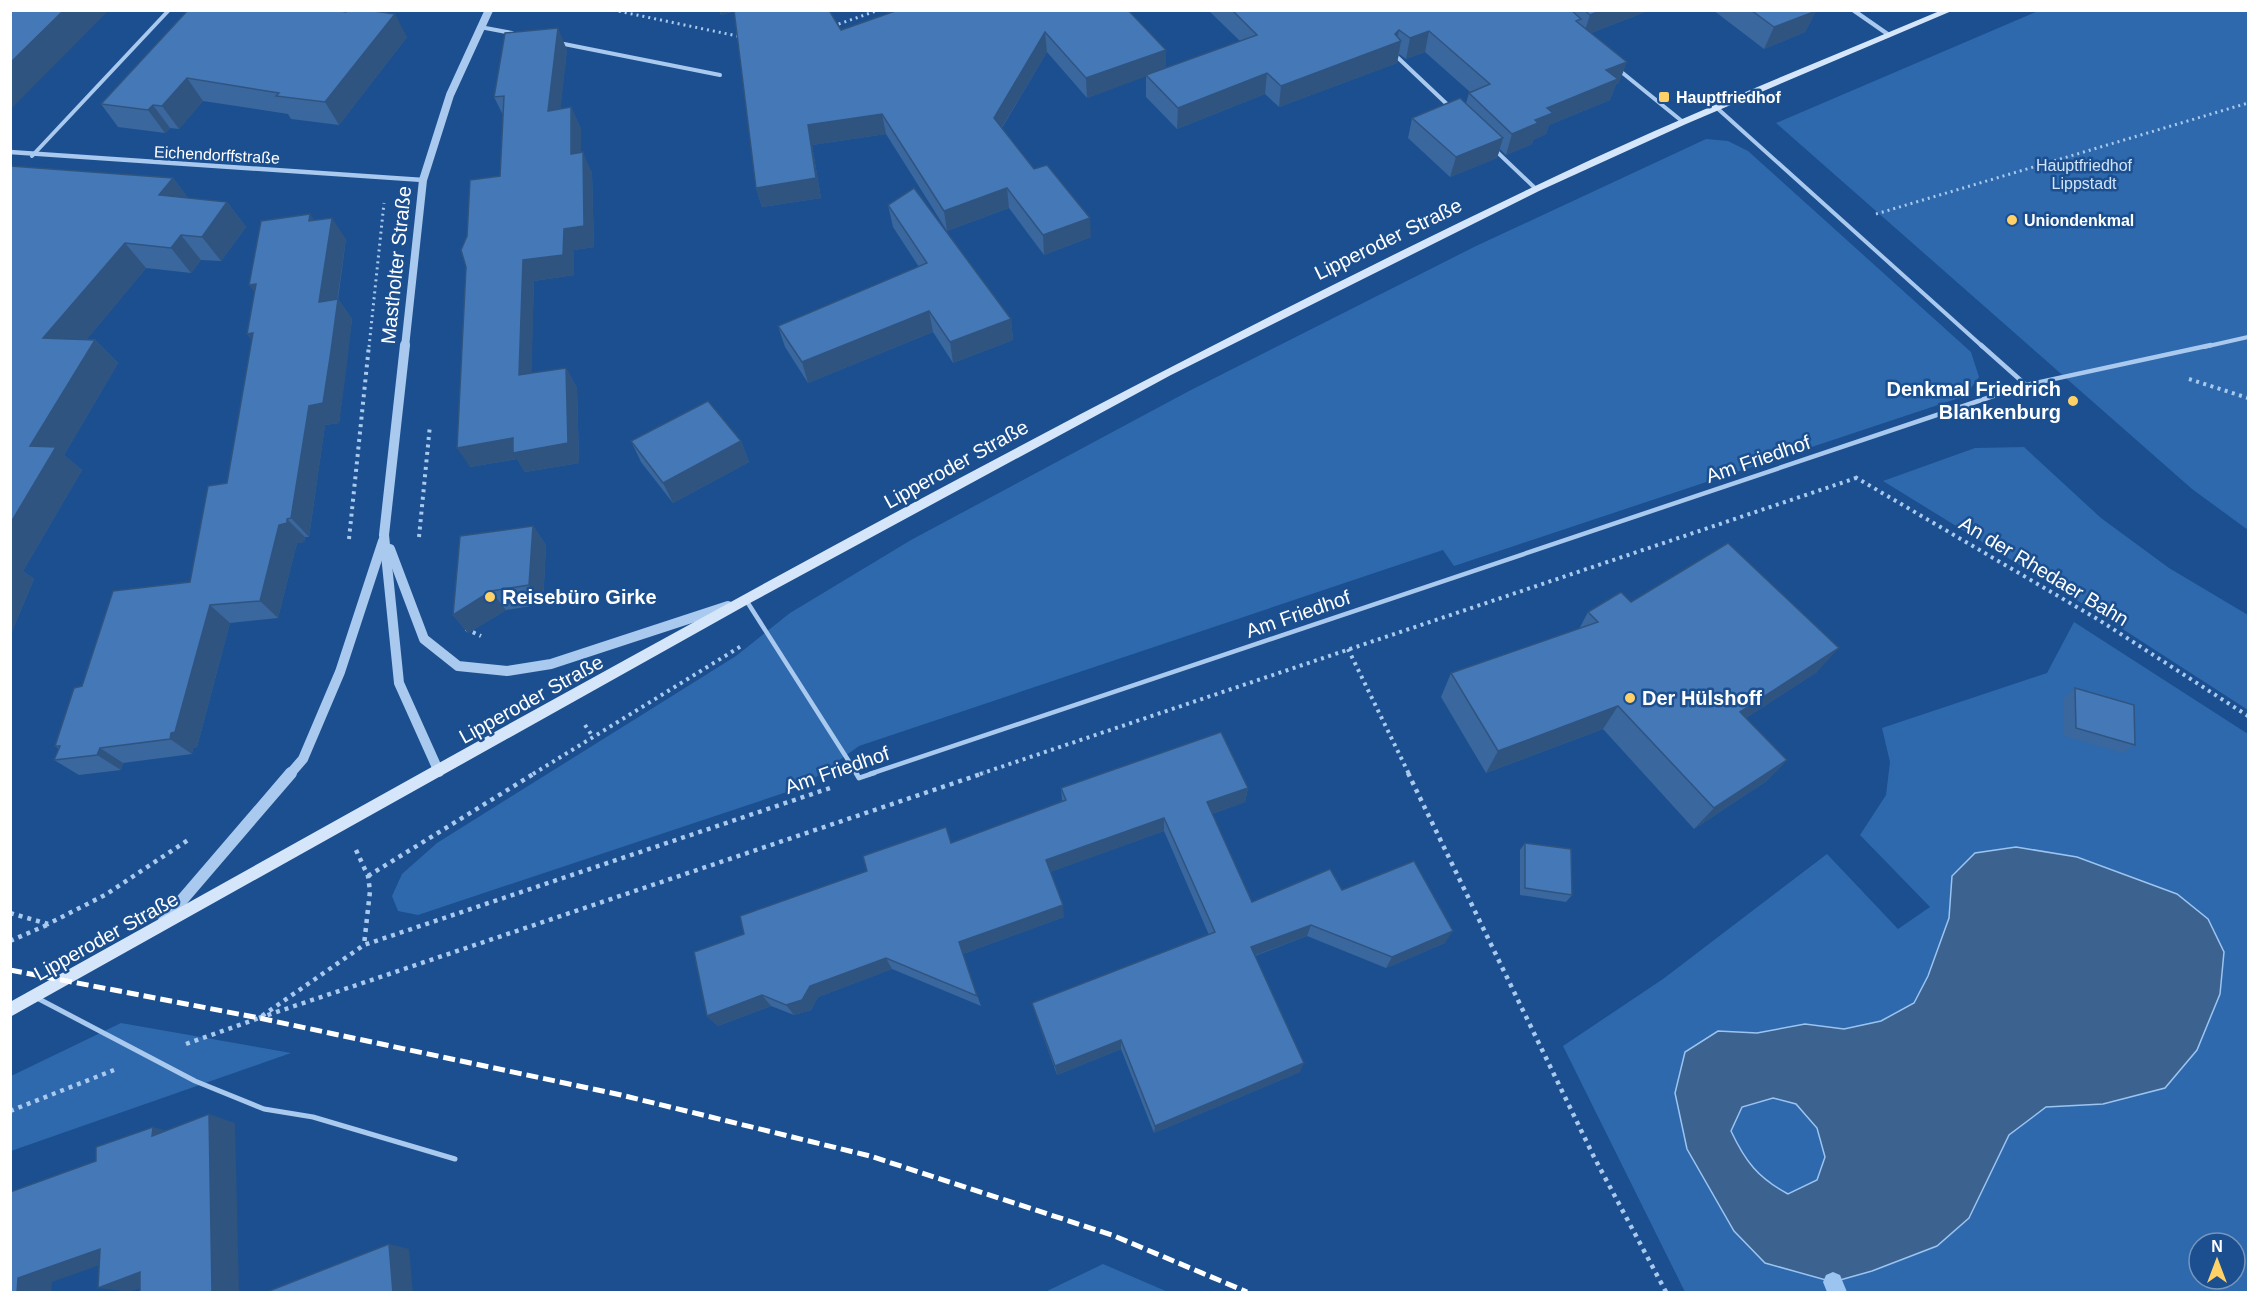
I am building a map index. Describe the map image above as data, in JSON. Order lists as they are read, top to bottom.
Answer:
{
  "streets": {
    "main road": ["Lipperoder Straße"],
    "street": ["Eichendorffstraße", "Mastholter Straße"],
    "lane": ["Am Friedhof"],
    "path": ["An der Rhedaer Bahn"]
  },
  "crossings": [
    ["Eichendorffstraße", "Mastholter Straße"],
    ["Lipperoder Straße", "Mastholter Straße"],
    ["Am Friedhof", "An der Rhedaer Bahn"]
  ],
  "parks": ["Hauptfriedhof Lippstadt"],
  "places": {
    "transit": ["Hauptfriedhof"],
    "other": [
      "Uniondenkmal",
      "Denkmal Friedrich Blankenburg",
      "Reisebüro Girke",
      "Der Hülshoff"
    ]
  },
  "north": "top"
}
